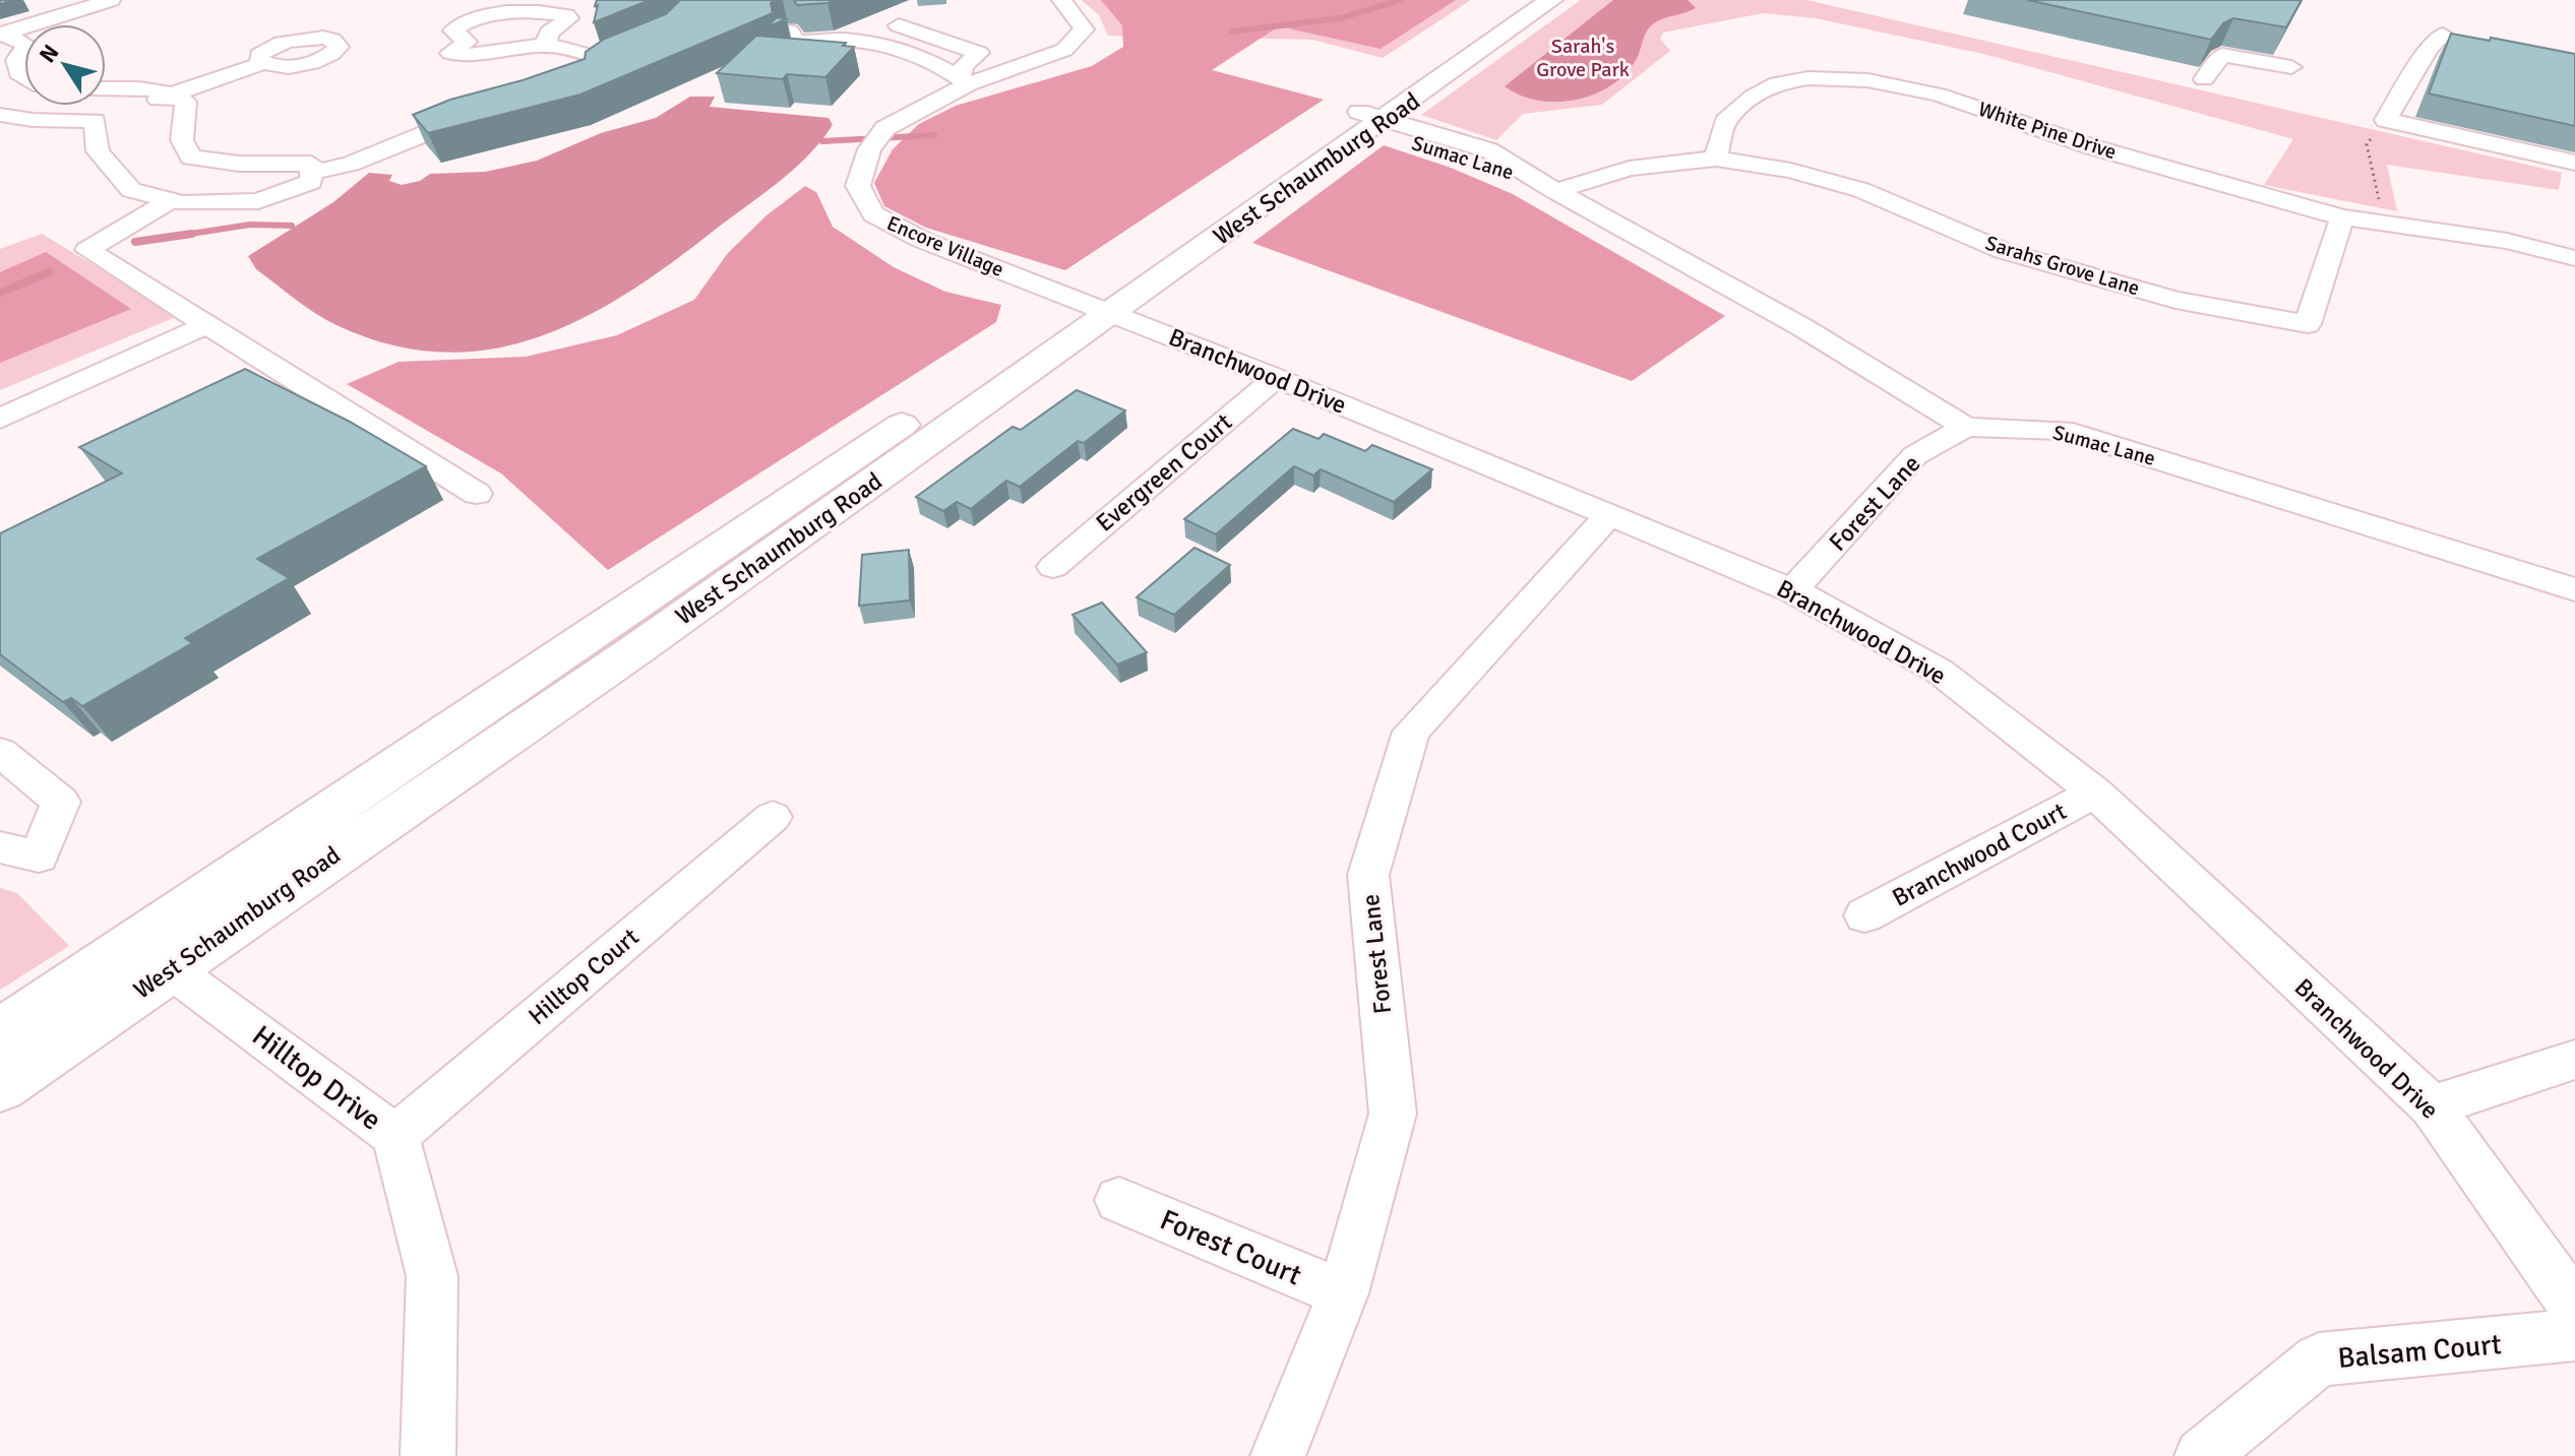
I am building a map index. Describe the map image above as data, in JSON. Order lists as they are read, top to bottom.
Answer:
{
  "streets": {
    "main road": ["West Schaumburg Road"],
    "street": [
      "White Pine Drive",
      "Sumac Lane",
      "Encore Village",
      "Sarahs Grove Lane",
      "Branchwood Drive",
      "Evergreen Court",
      "Forest Lane",
      "Branchwood Court",
      "Hilltop Court",
      "Hilltop Drive",
      "Forest Court",
      "Balsam Court"
    ]
  },
  "crossings": [
    ["White Pine Drive", "Sarahs Grove Lane"],
    ["Sumac Lane", "West Schaumburg Road"],
    ["Sumac Lane", "Forest Lane"],
    ["West Schaumburg Road", "Encore Village"],
    ["West Schaumburg Road", "Branchwood Drive"],
    ["West Schaumburg Road", "Hilltop Drive"],
    ["Encore Village", "Branchwood Drive"],
    ["Branchwood Drive", "Evergreen Court"],
    ["Branchwood Drive", "Forest Lane"],
    ["Branchwood Drive", "Branchwood Court"],
    ["Forest Lane", "Forest Court"],
    ["Hilltop Court", "Hilltop Drive"]
  ],
  "parks": ["Sarah's Grove Park"],
  "north": "top left"
}
